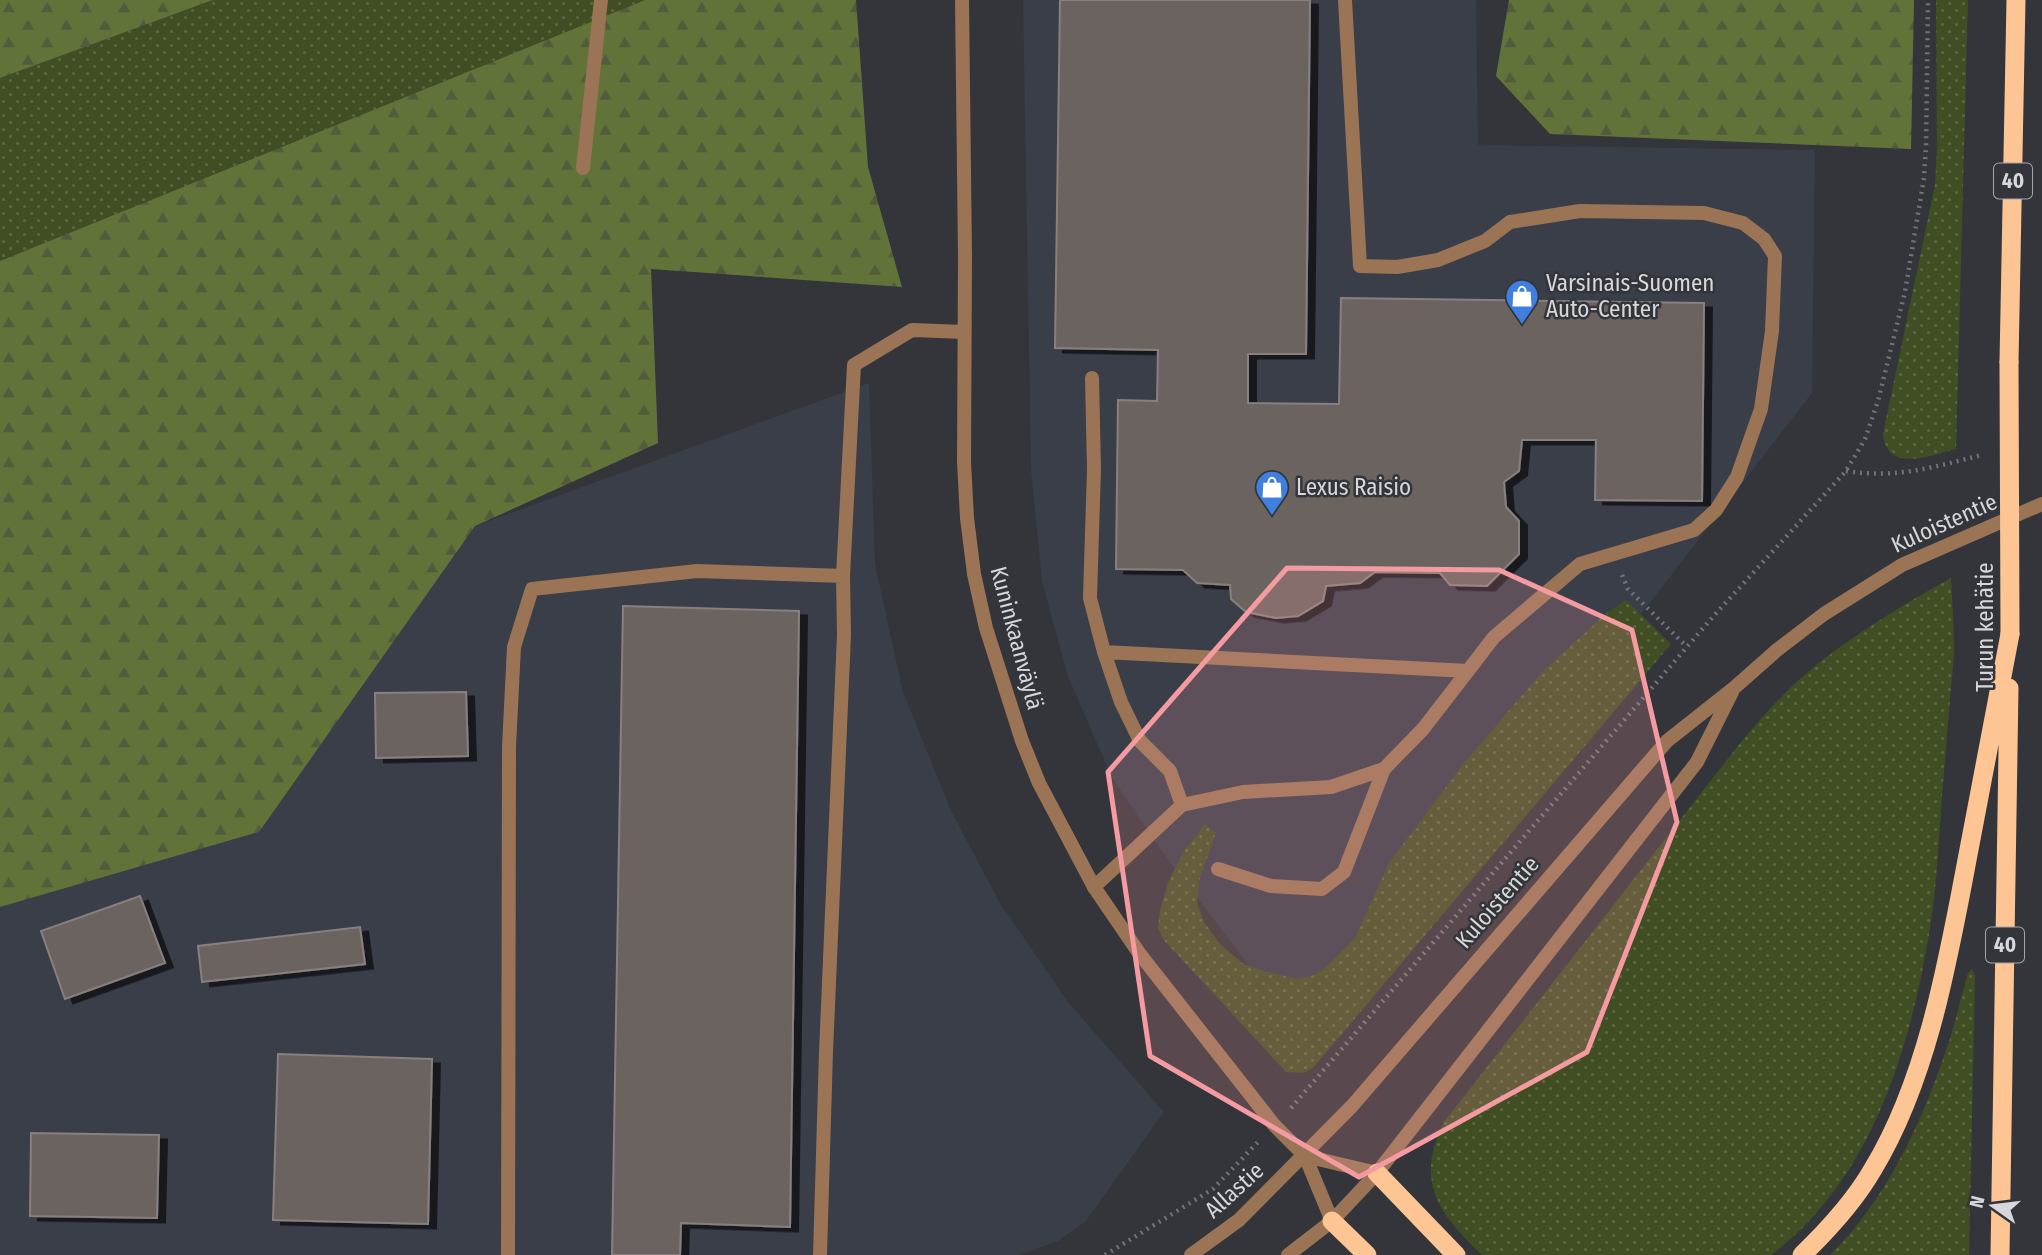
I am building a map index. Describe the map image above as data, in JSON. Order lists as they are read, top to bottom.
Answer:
{
  "streets": {
    "highway": ["40", "Turun kehätie"],
    "street": ["Kuloistentie", "Kuninkaanväylä", "Allastie"]
  },
  "crossings": [
    ["Kuloistentie", "Kuninkaanväylä"],
    ["Kuloistentie", "Allastie"],
    ["Kuninkaanväylä", "Allastie"]
  ],
  "places": {
    "shop": ["Varsinais-Suomen Auto-Center", "Lexus Raisio"]
  },
  "north": "left"
}
